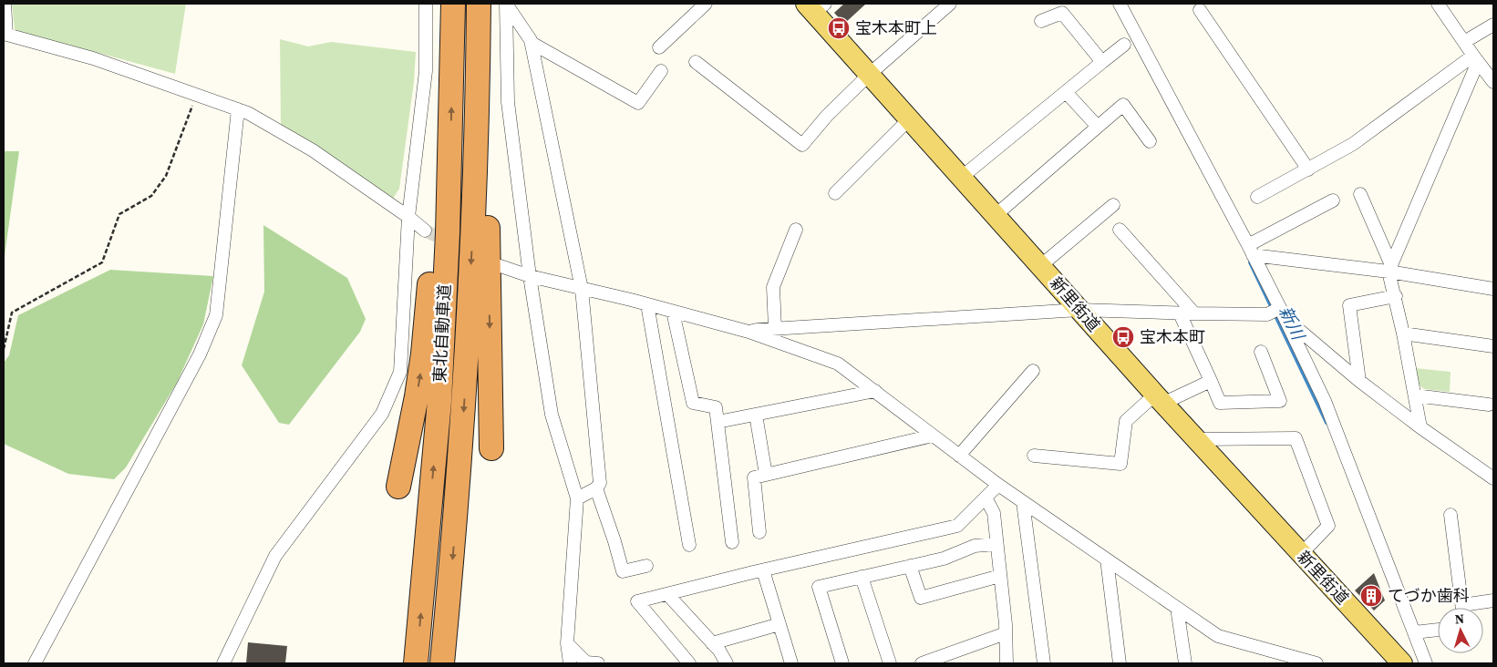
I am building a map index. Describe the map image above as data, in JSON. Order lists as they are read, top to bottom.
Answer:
{
  "streets": {
    "highway": ["東北自動車道"],
    "main road": ["新里街道"]
  },
  "water": ["新川"],
  "places": {
    "bus stop": ["宝木本町上", "宝木本町"],
    "building": ["てづか歯科"]
  },
  "north": "top"
}
